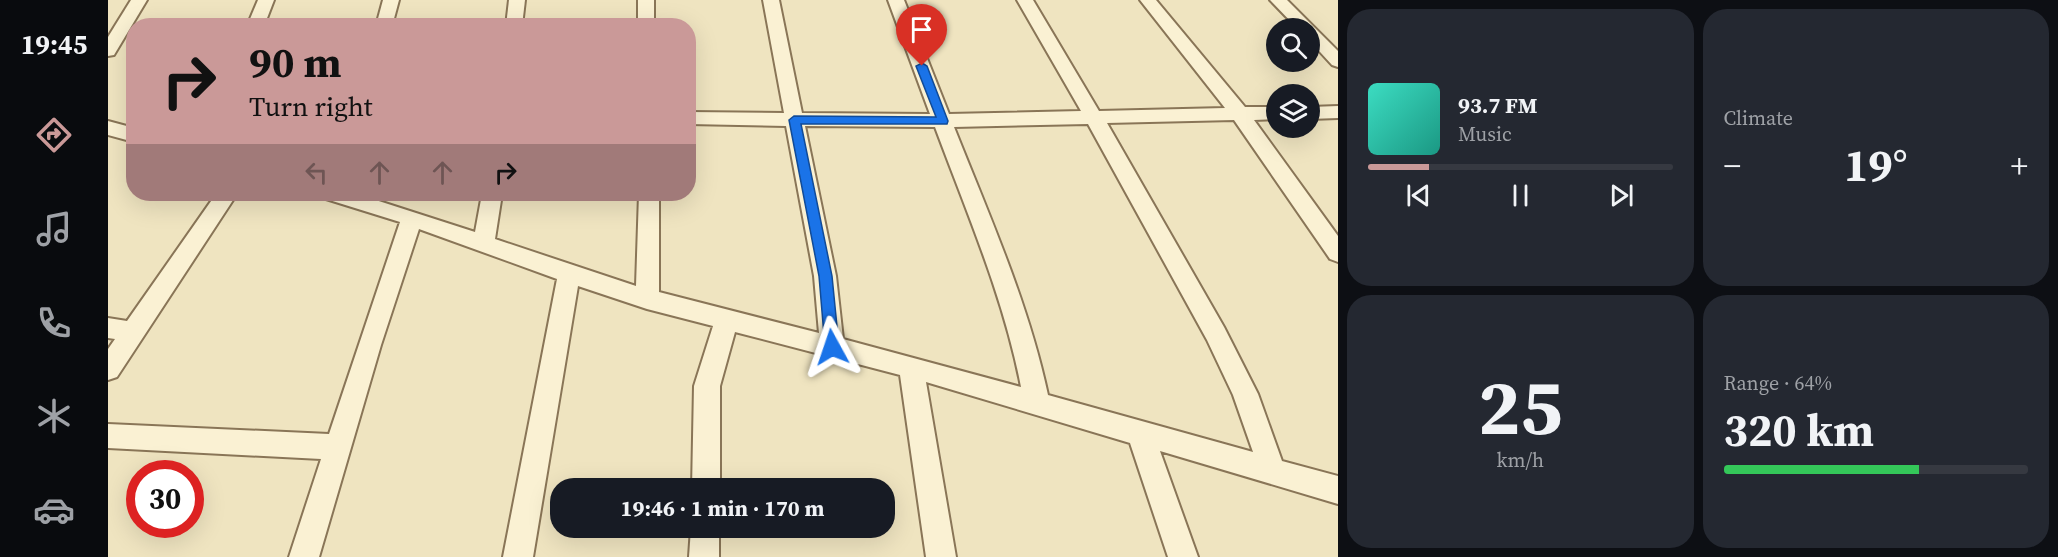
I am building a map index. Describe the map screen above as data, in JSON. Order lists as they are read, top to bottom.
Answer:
{
  "page": {
    "tabs": "19:45",
    "tile": [
      "Climate",
      ["25", "km/h"],
      ["Range · 64%", "320 km"]
    ],
    "turn": ["90 m", "Turn right"],
    "song": ["93.7 FM", "Music"],
    "heat": ["−", "19°", "+"],
    "limit": "30",
    "trip": "19:46 · 1 min · 170 m"
  }
}
